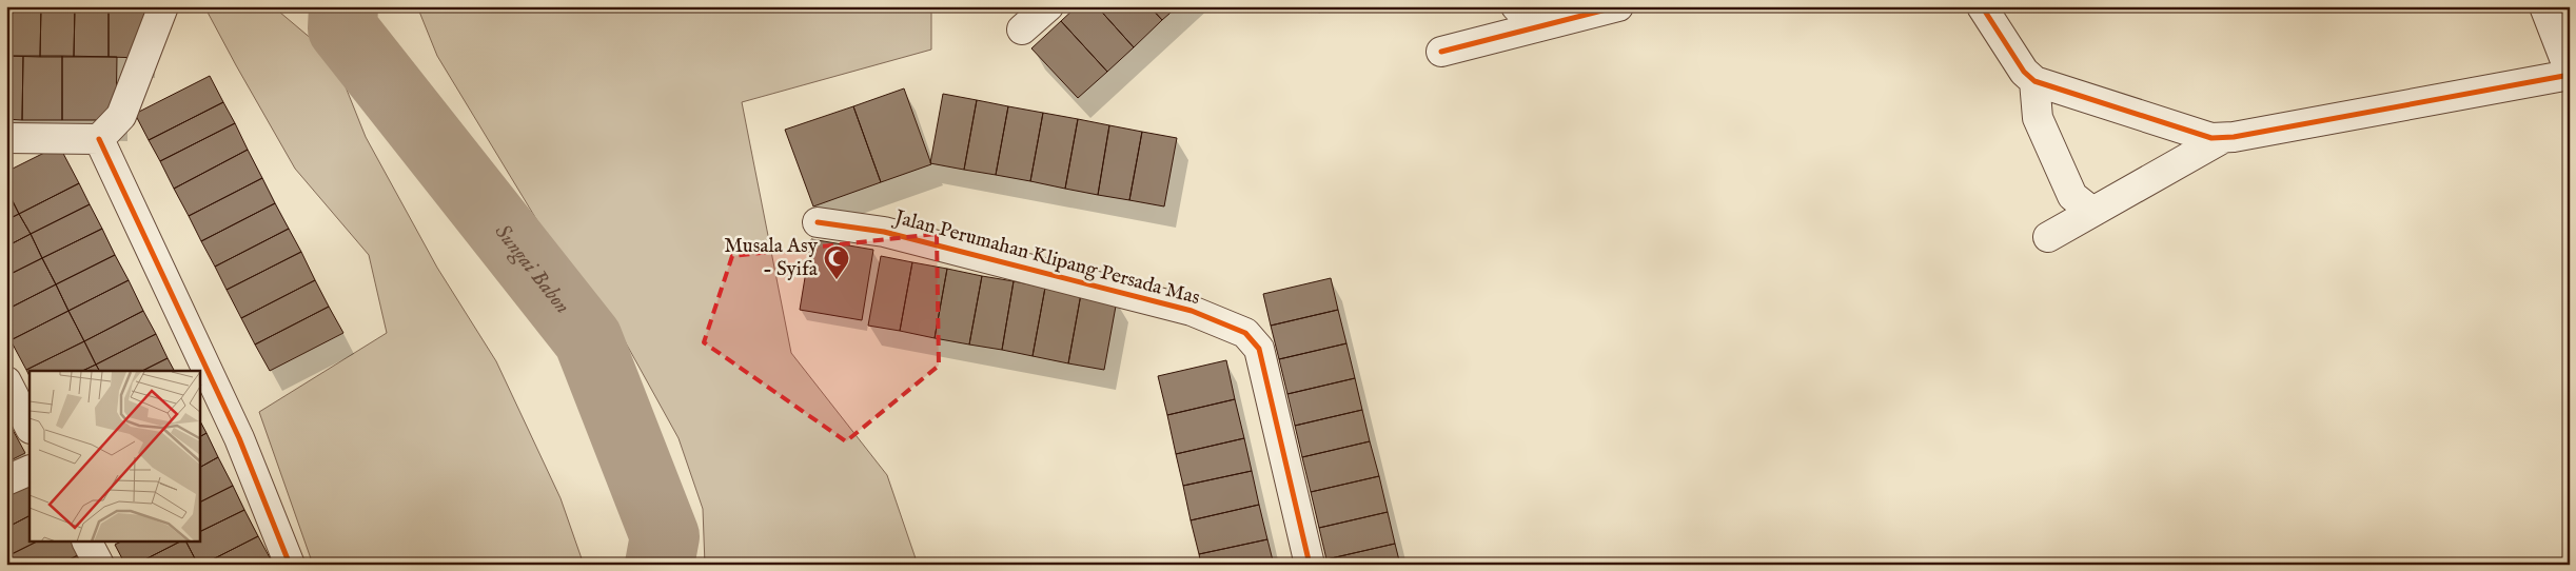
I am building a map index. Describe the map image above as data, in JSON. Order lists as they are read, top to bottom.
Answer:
{
  "streets": {
    "street": ["Jalan Perumahan Klipang Persada Mas"]
  },
  "water": ["Sungai Babon"],
  "places": {
    "mosque": ["Musala Asy - Syifa"]
  }
}
